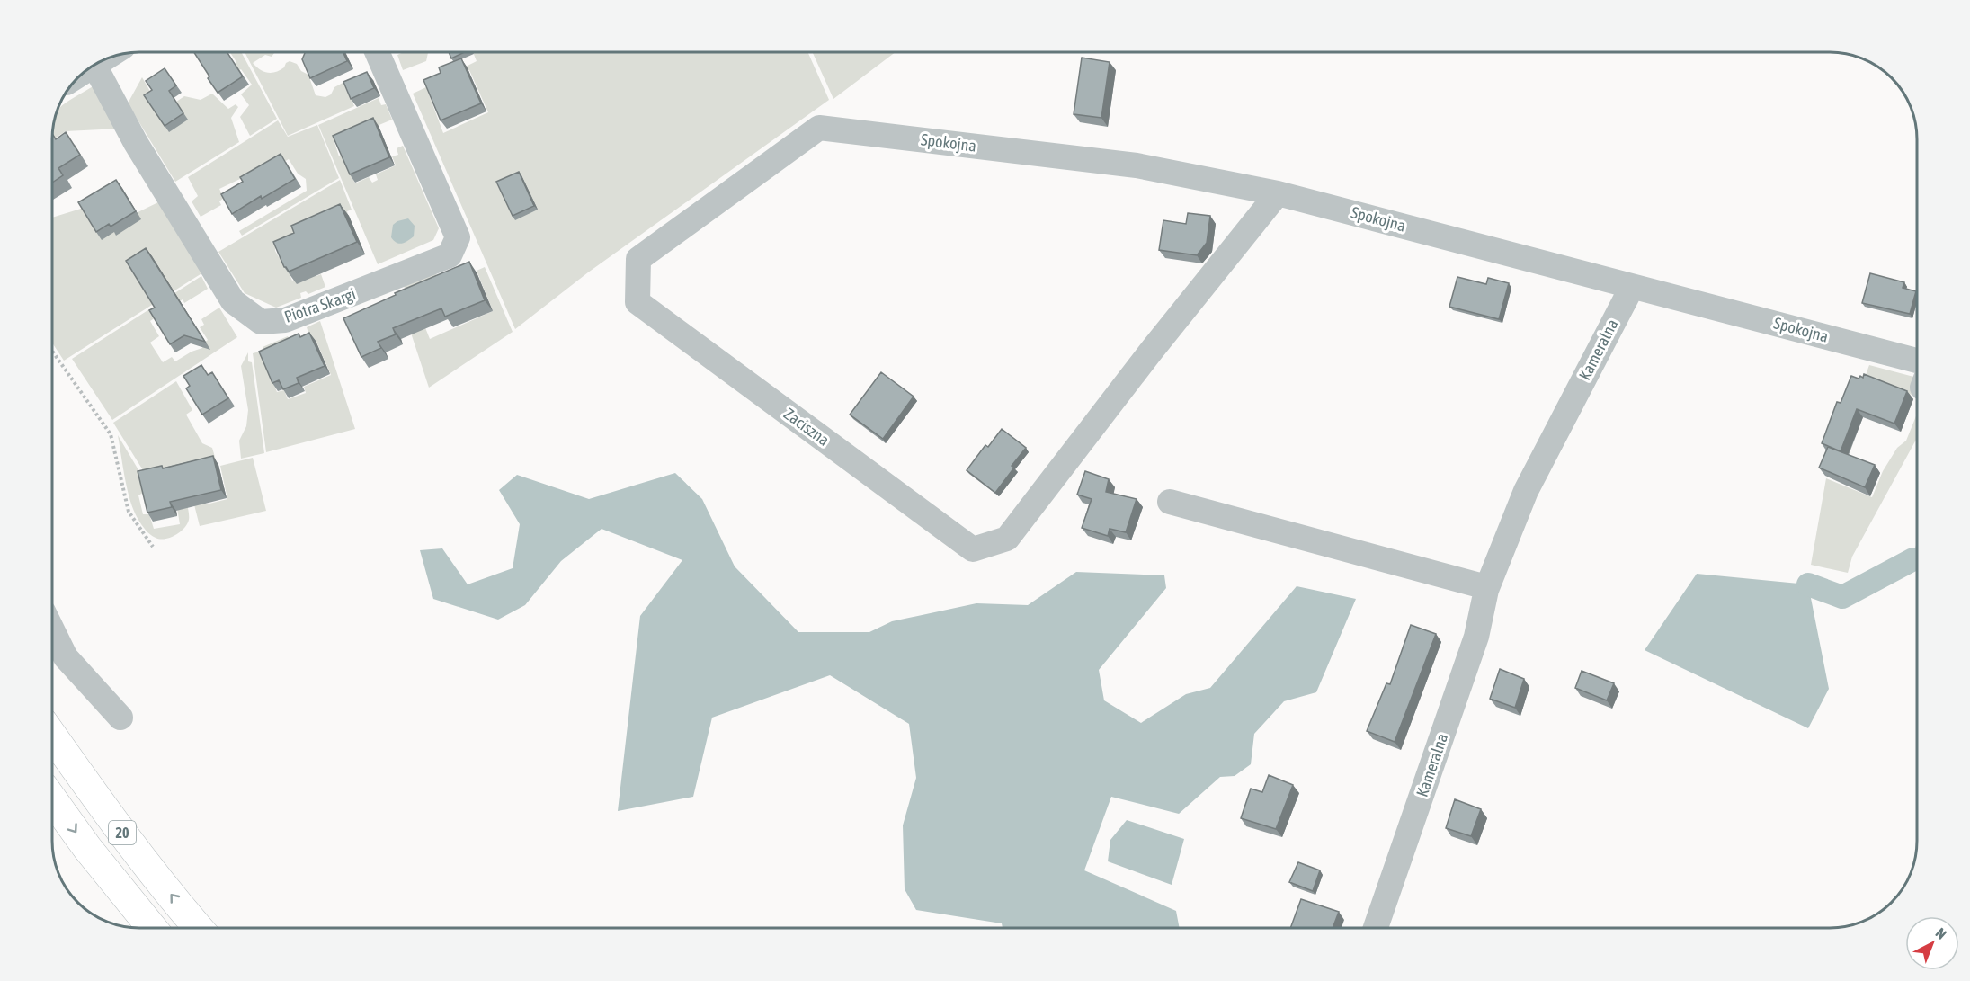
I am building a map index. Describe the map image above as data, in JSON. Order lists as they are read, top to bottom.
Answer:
{
  "streets": {
    "main road": ["20"],
    "street": [
      "Spokojna",
      "Piotra Skargi",
      "Kameralna",
      "Zaciszna"
    ]
  },
  "crossings": [
    ["Spokojna", "Kameralna"],
    ["Spokojna", "Zaciszna"]
  ],
  "north": "top right"
}
